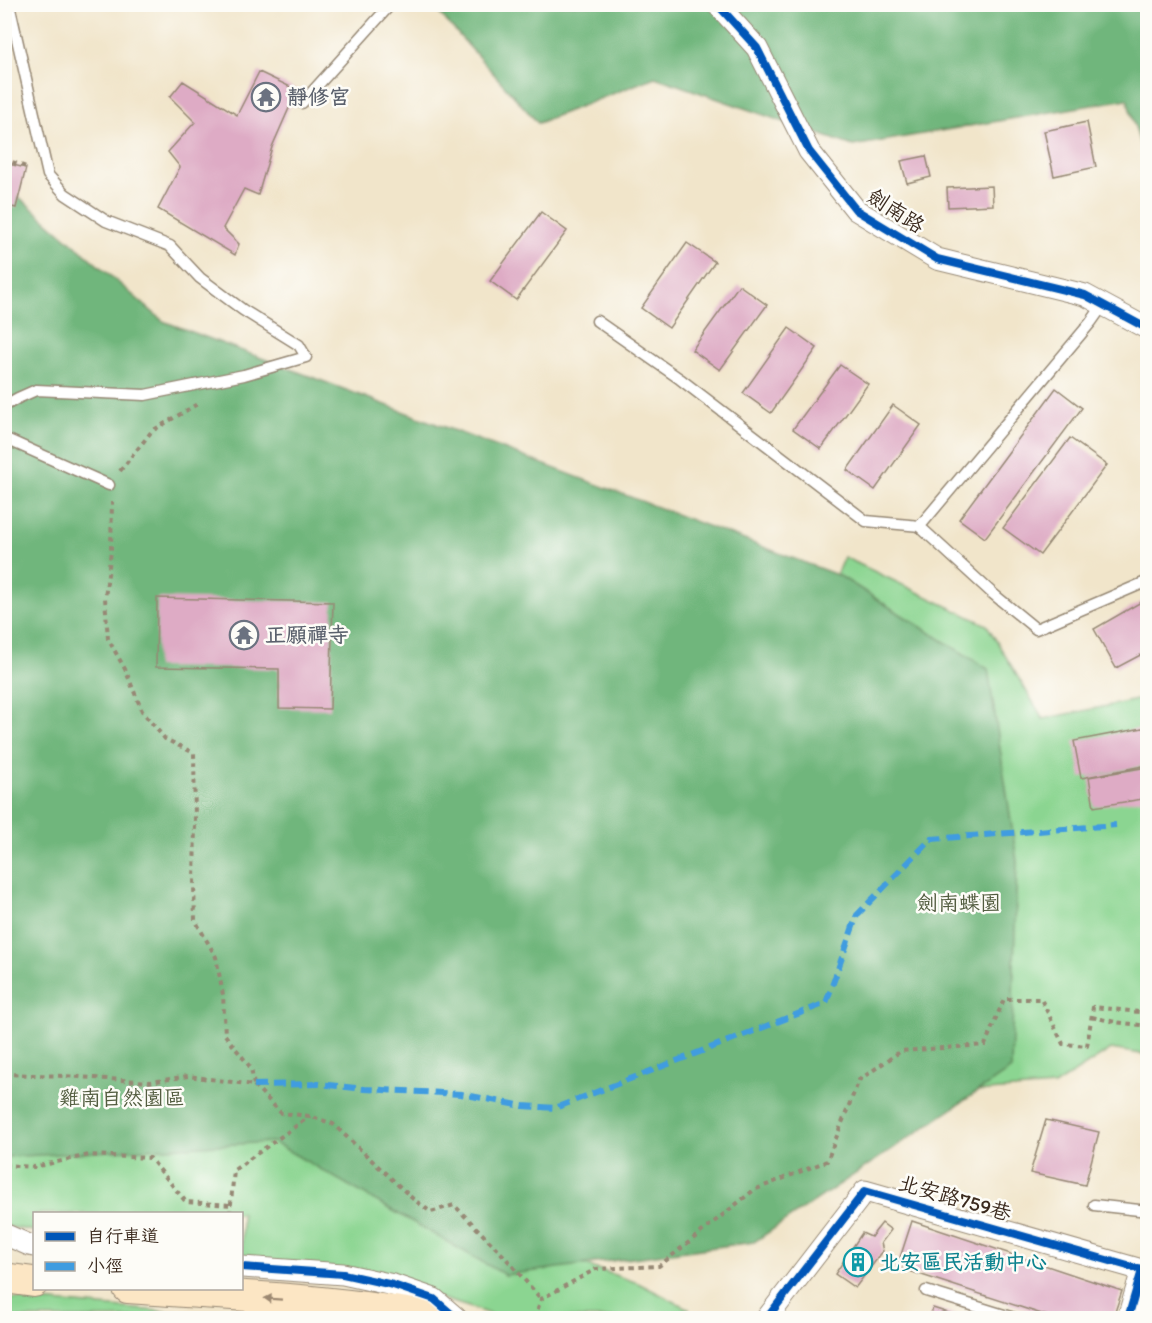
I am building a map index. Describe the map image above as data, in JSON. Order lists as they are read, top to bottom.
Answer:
{
  "streets": {
    "street": ["劍南路", "北安路759巷"]
  },
  "parks": ["劍南蝶園", "雞南自然園區"],
  "places": {
    "temple": ["靜修宮", "正願禪寺"],
    "building": ["北安區民活動中心"]
  },
  "legend": ["自行車道", "小徑"]
}
